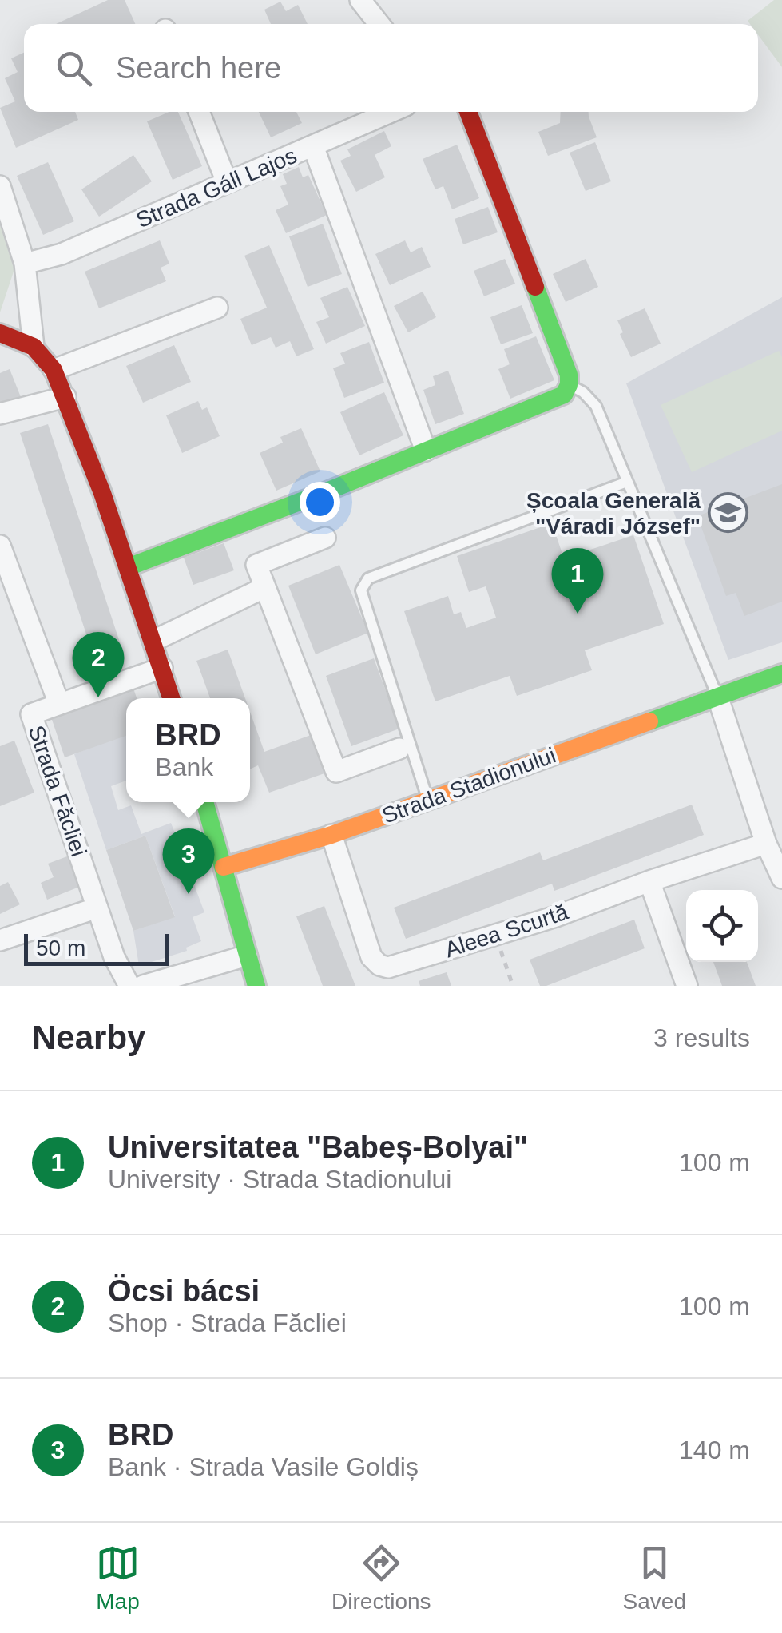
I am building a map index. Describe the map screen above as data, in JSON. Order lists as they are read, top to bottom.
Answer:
{
  "streets": {
    "street": [
      "Strada Gáll Lajos",
      "Strada Stadionului",
      "Strada Făcliei",
      "Aleea Scurtă"
    ]
  },
  "crossings": [
    ["Strada Stadionului", "Aleea Scurtă"]
  ],
  "places": {
    "school or university": ["Școala Generală \"Váradi József\""]
  },
  "scale_bar": "50 m",
  "page": {
    "search": "Search here",
    "pins": ["1", "2", "3"],
    "popup": ["BRD", "Bank"],
    "scale": "50 m",
    "heading": ["Nearby", "3 results"],
    "list": [
      {
        "mark": "1",
        "name": "Universitatea \"Babeș-Bolyai\"",
        "note": "University · Strada Stadionului",
        "value": "100 m"
      },
      {
        "mark": "2",
        "name": "Öcsi bácsi",
        "note": "Shop · Strada Făcliei",
        "value": "100 m"
      },
      {
        "mark": "3",
        "name": "BRD",
        "note": "Bank · Strada Vasile Goldiș",
        "value": "140 m"
      }
    ],
    "nav": ["Map", "Directions", "Saved"]
  }
}
